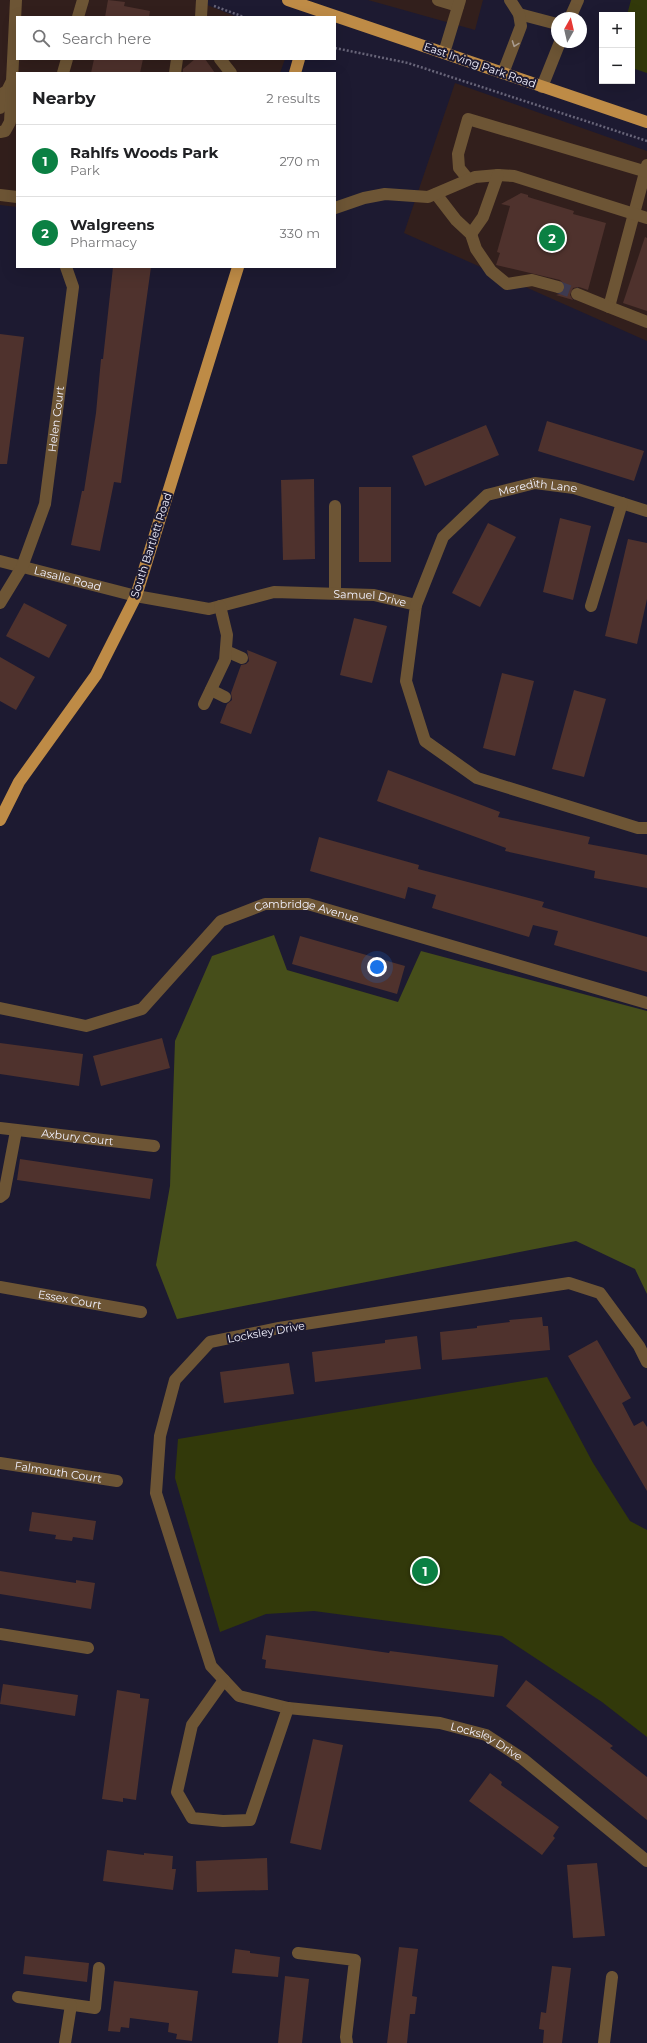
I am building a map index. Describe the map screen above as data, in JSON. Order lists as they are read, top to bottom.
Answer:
{
  "streets": {
    "main road": ["East Irving Park Road", "South Bartlett Road"],
    "street": [
      "Helen Court",
      "Meredith Lane",
      "Lasalle Road",
      "Samuel Drive",
      "Cambridge Avenue",
      "Axbury Court",
      "Essex Court",
      "Locksley Drive",
      "Falmouth Court"
    ]
  },
  "crossings": [
    ["Helen Court", "Lasalle Road"],
    ["Meredith Lane", "Samuel Drive"],
    ["South Bartlett Road", "Lasalle Road"],
    ["South Bartlett Road", "Samuel Drive"],
    ["Lasalle Road", "Samuel Drive"]
  ],
  "north": "top",
  "page": {
    "map_buttons": ["+", "−"],
    "search": "Search here",
    "heading": ["Nearby", "2 results"],
    "list": [
      {
        "mark": "1",
        "name": "Rahlfs Woods Park",
        "note": "Park",
        "value": "270 m"
      },
      {
        "mark": "2",
        "name": "Walgreens",
        "note": "Pharmacy",
        "value": "330 m"
      }
    ],
    "pins": ["2", "1"]
  }
}
